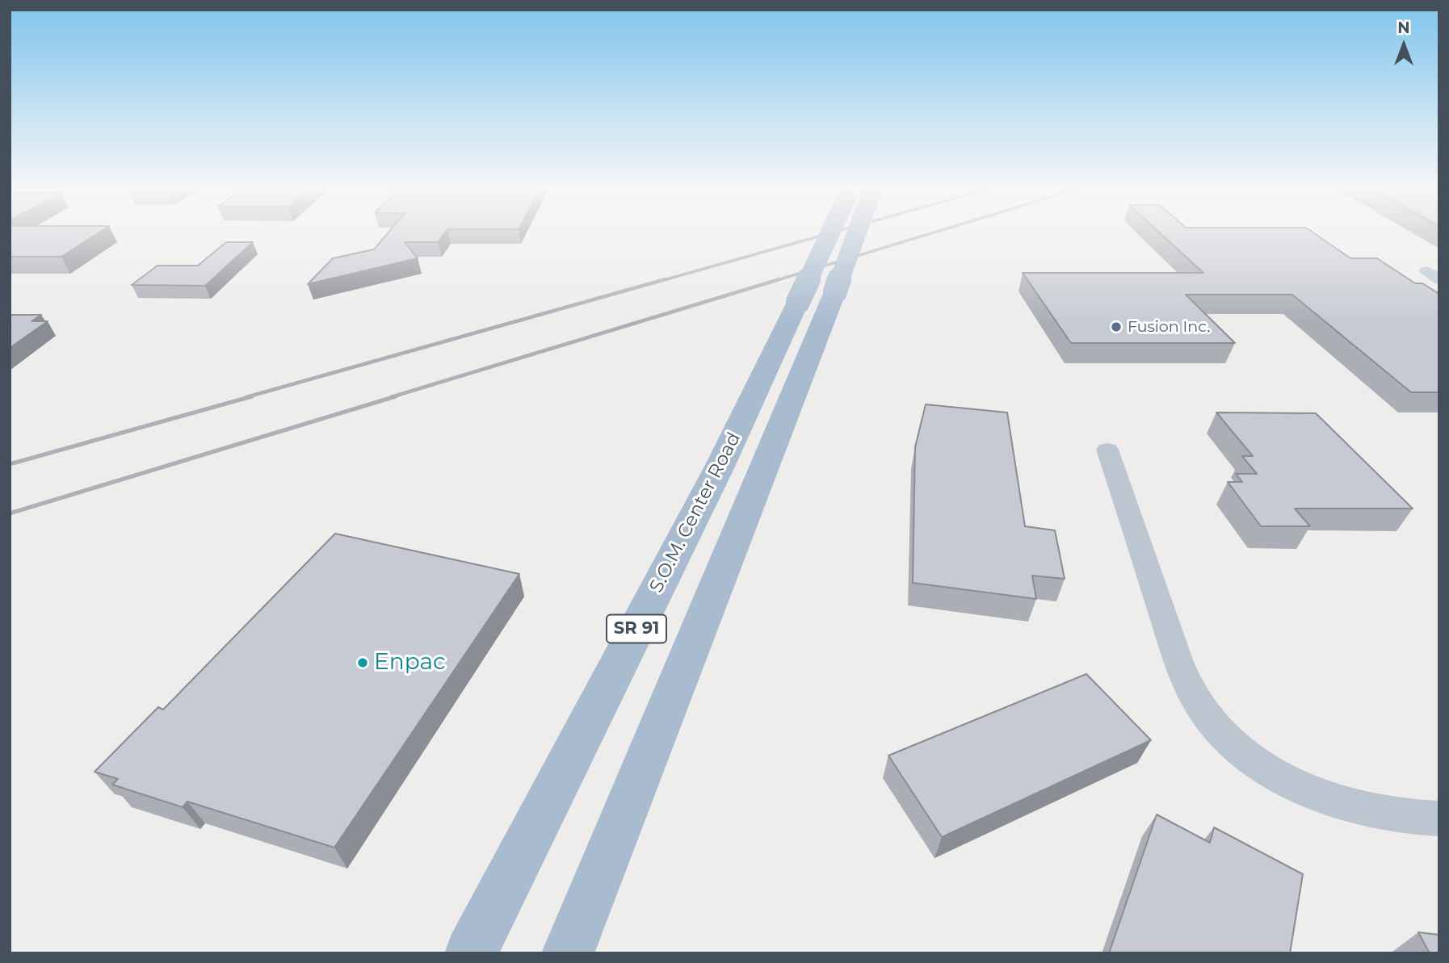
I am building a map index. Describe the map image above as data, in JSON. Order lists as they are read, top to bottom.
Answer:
{
  "streets": {
    "main road": ["S.O.M. Center Road", "SR 91"]
  },
  "places": ["Fusion Inc.", "Enpac"],
  "north": "top"
}
